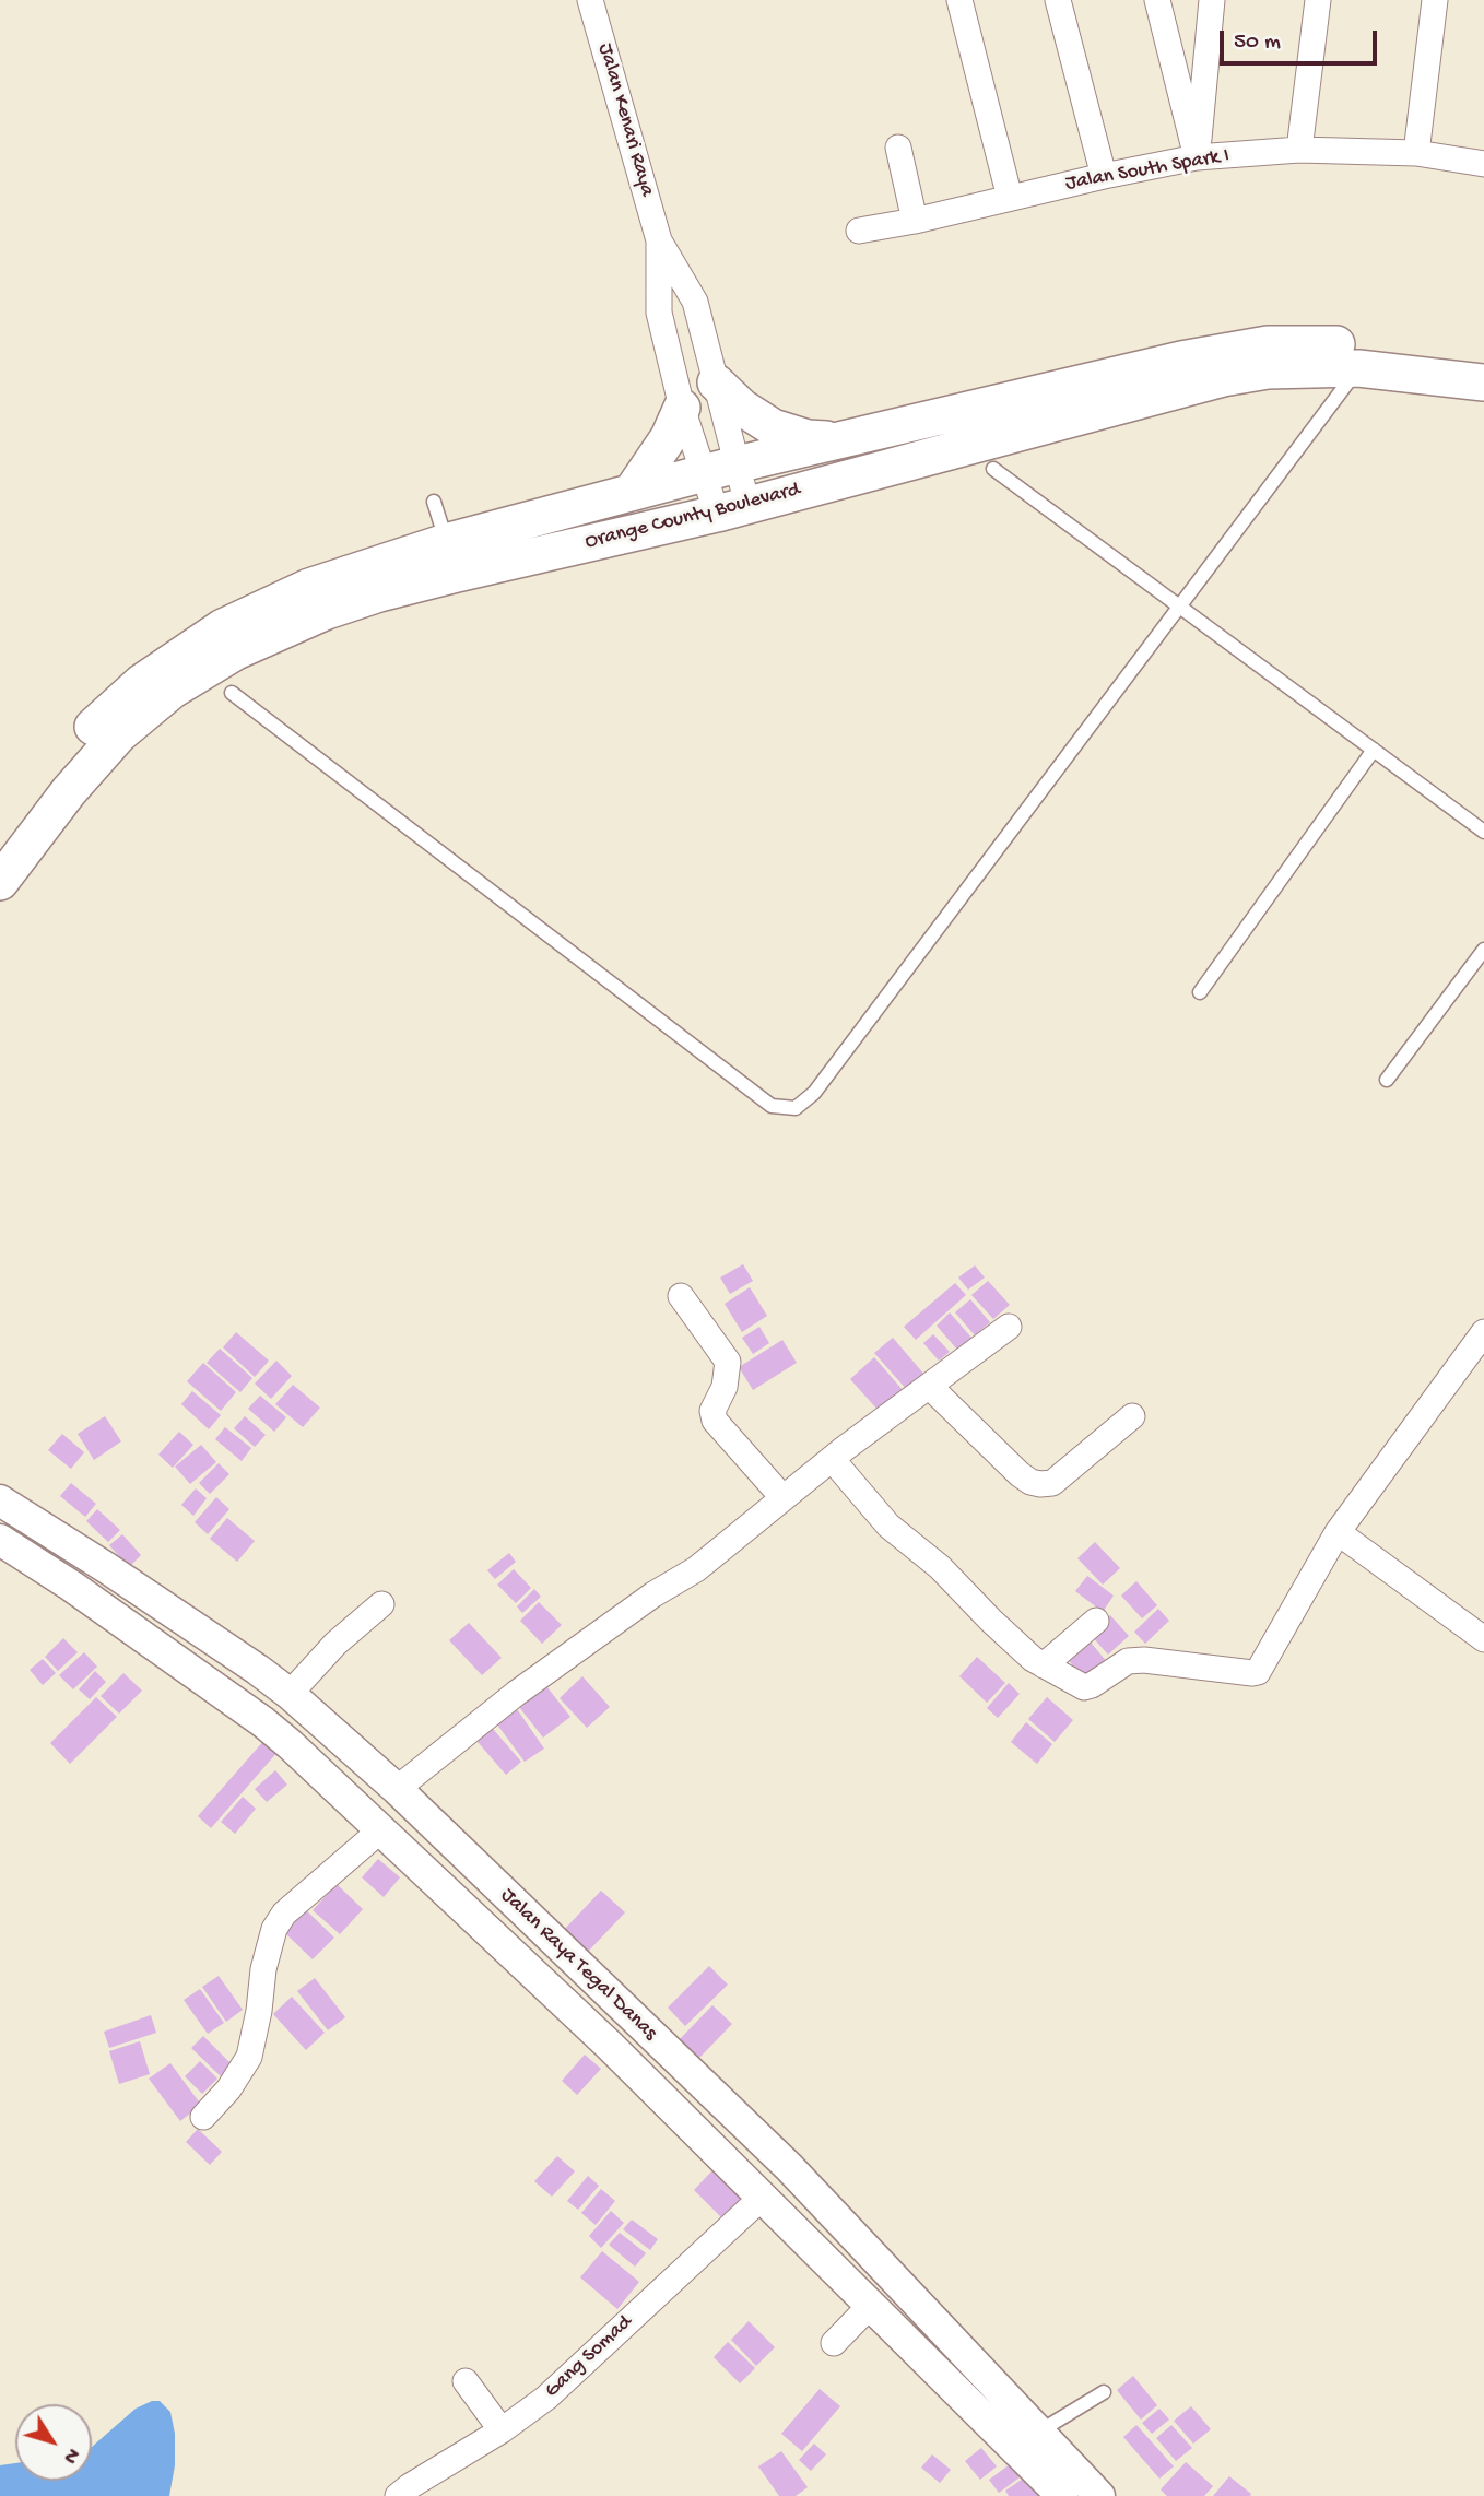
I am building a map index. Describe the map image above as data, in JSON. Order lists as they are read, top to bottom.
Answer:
{
  "streets": {
    "main road": ["Orange County Boulevard"],
    "street": [
      "Jalan Kenari Raya",
      "Jalan South Spark I",
      "Jalan Raya Tegal Danas",
      "Gang Somad"
    ]
  },
  "crossings": [
    ["Jalan Kenari Raya", "Orange County Boulevard"],
    ["Jalan Raya Tegal Danas", "Gang Somad"]
  ],
  "scale_bar": "50 m",
  "north": "bottom right"
}
